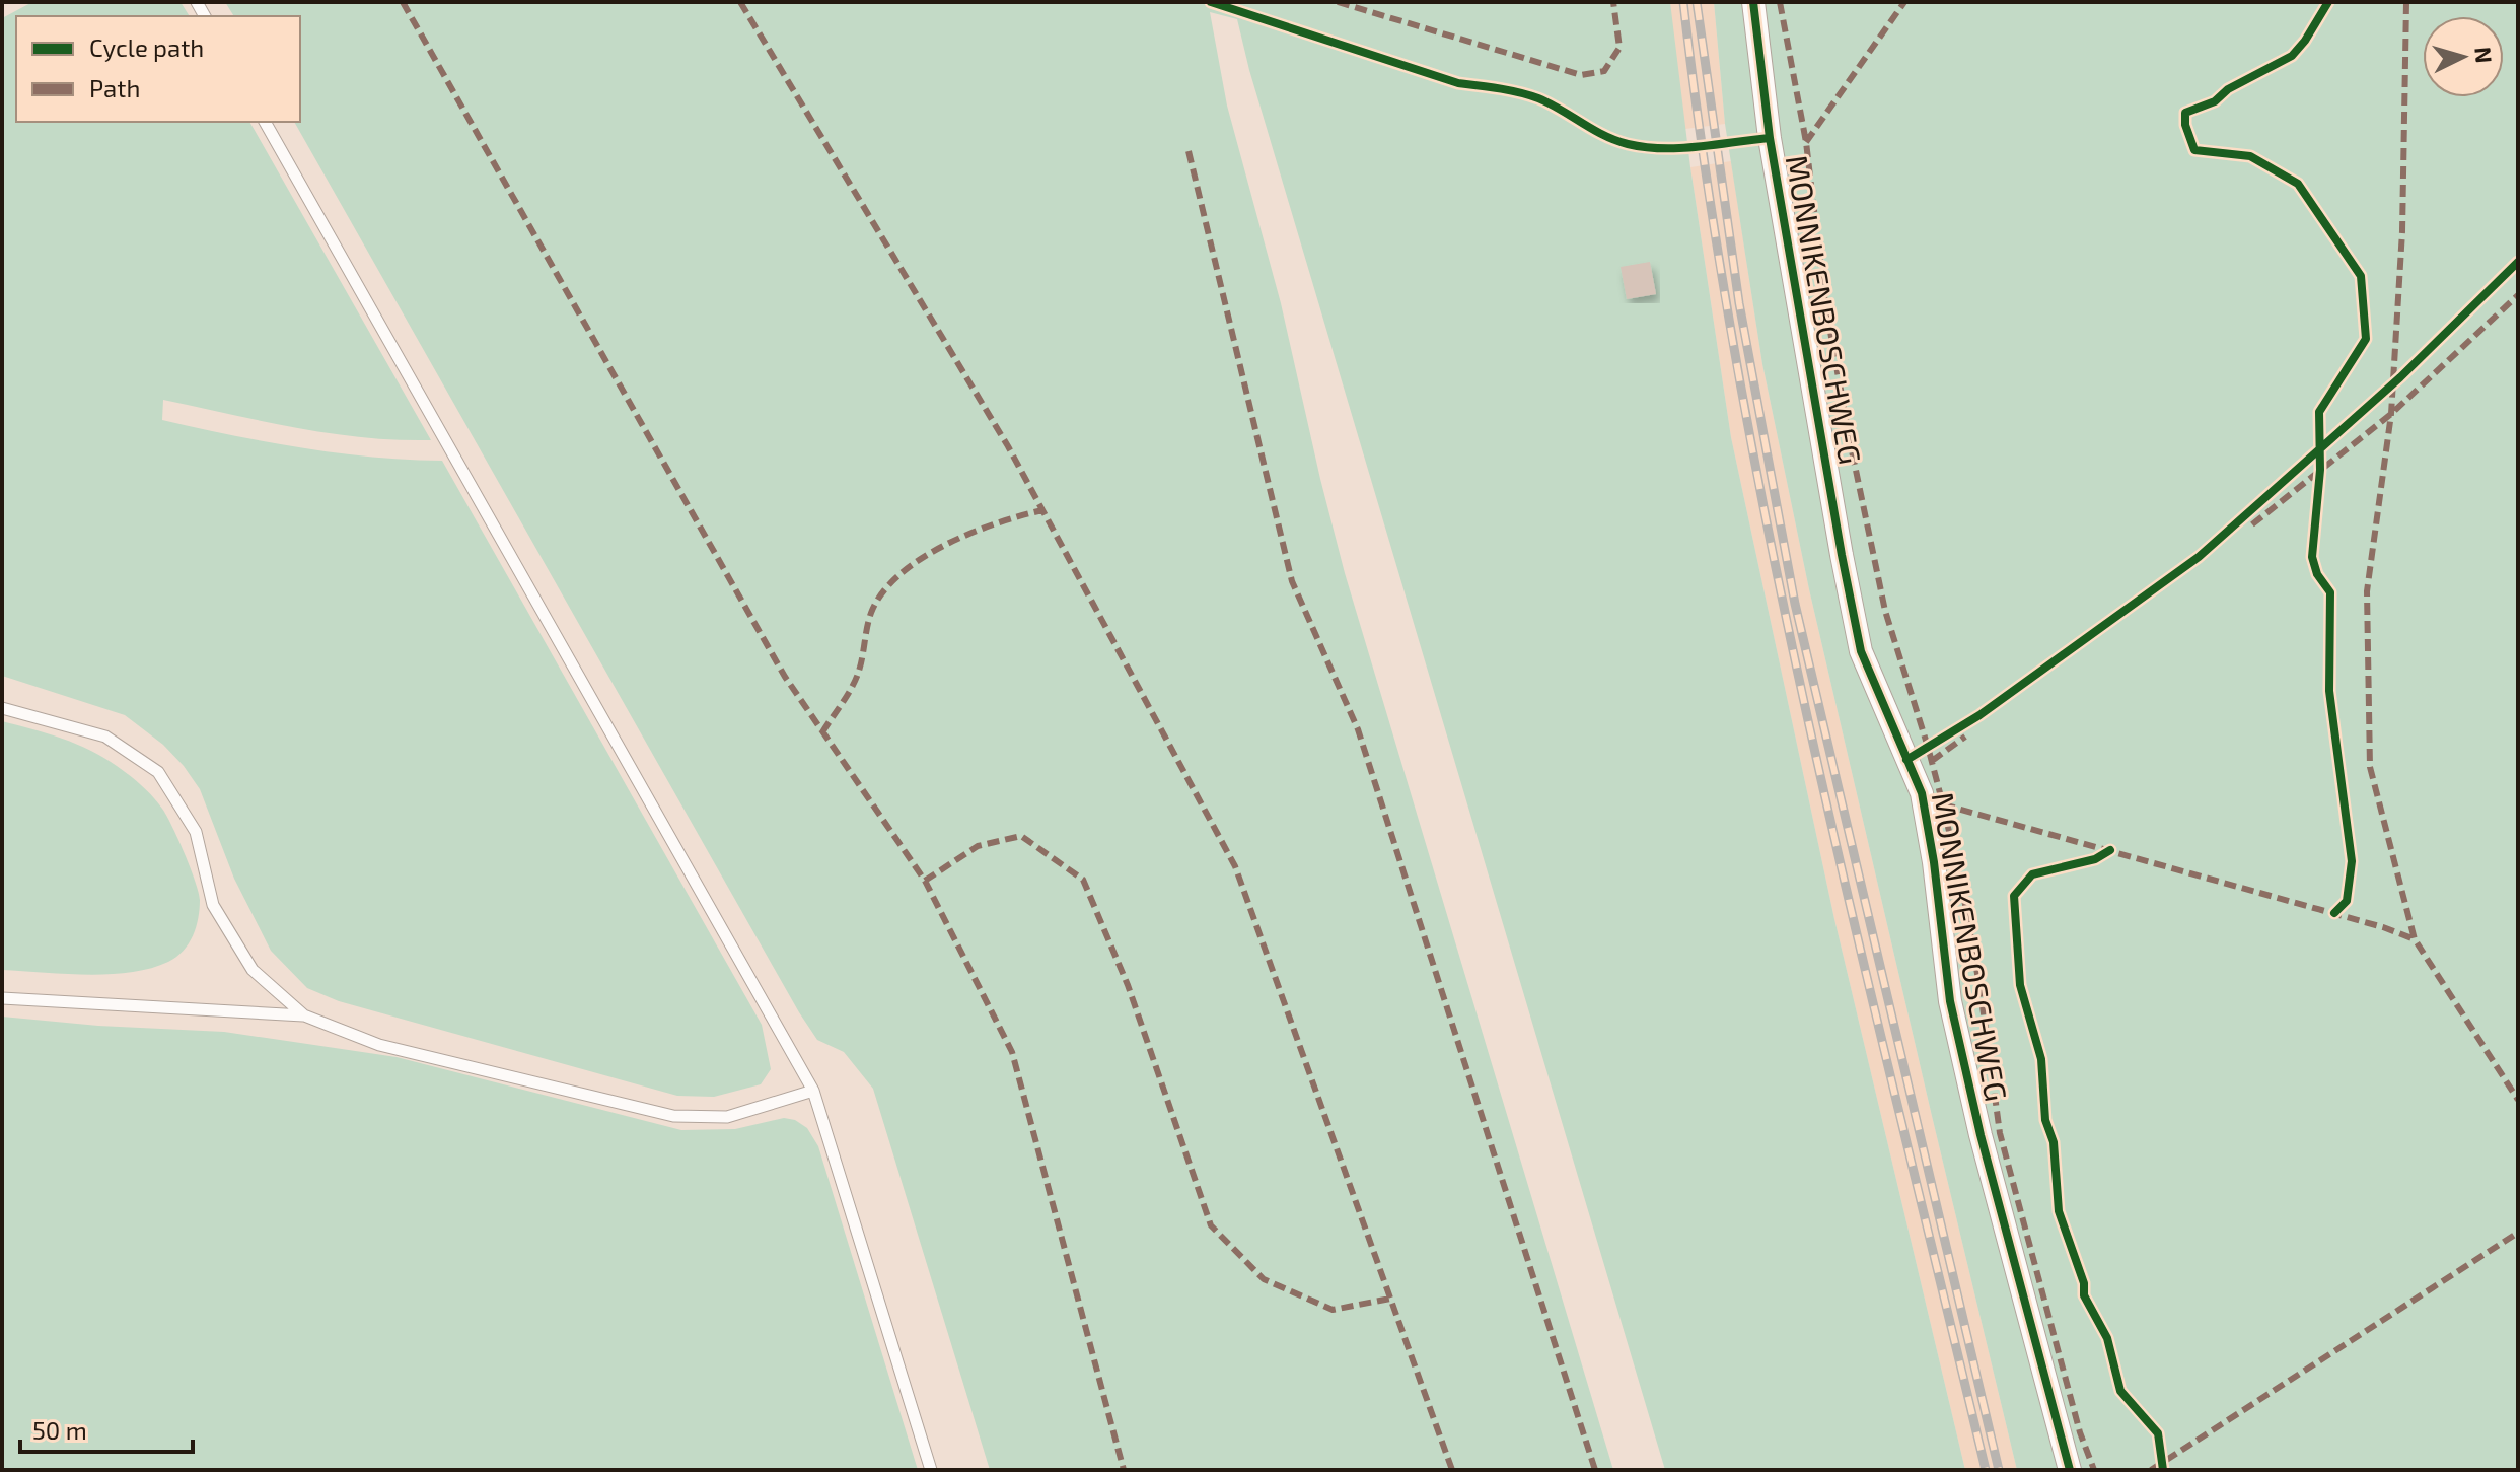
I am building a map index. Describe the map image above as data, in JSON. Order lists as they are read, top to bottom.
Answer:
{
  "streets": {
    "street": ["MONNIKENBOSCHWEG"]
  },
  "legend": ["Cycle path", "Path"],
  "scale_bar": "50 m",
  "north": "right"
}
